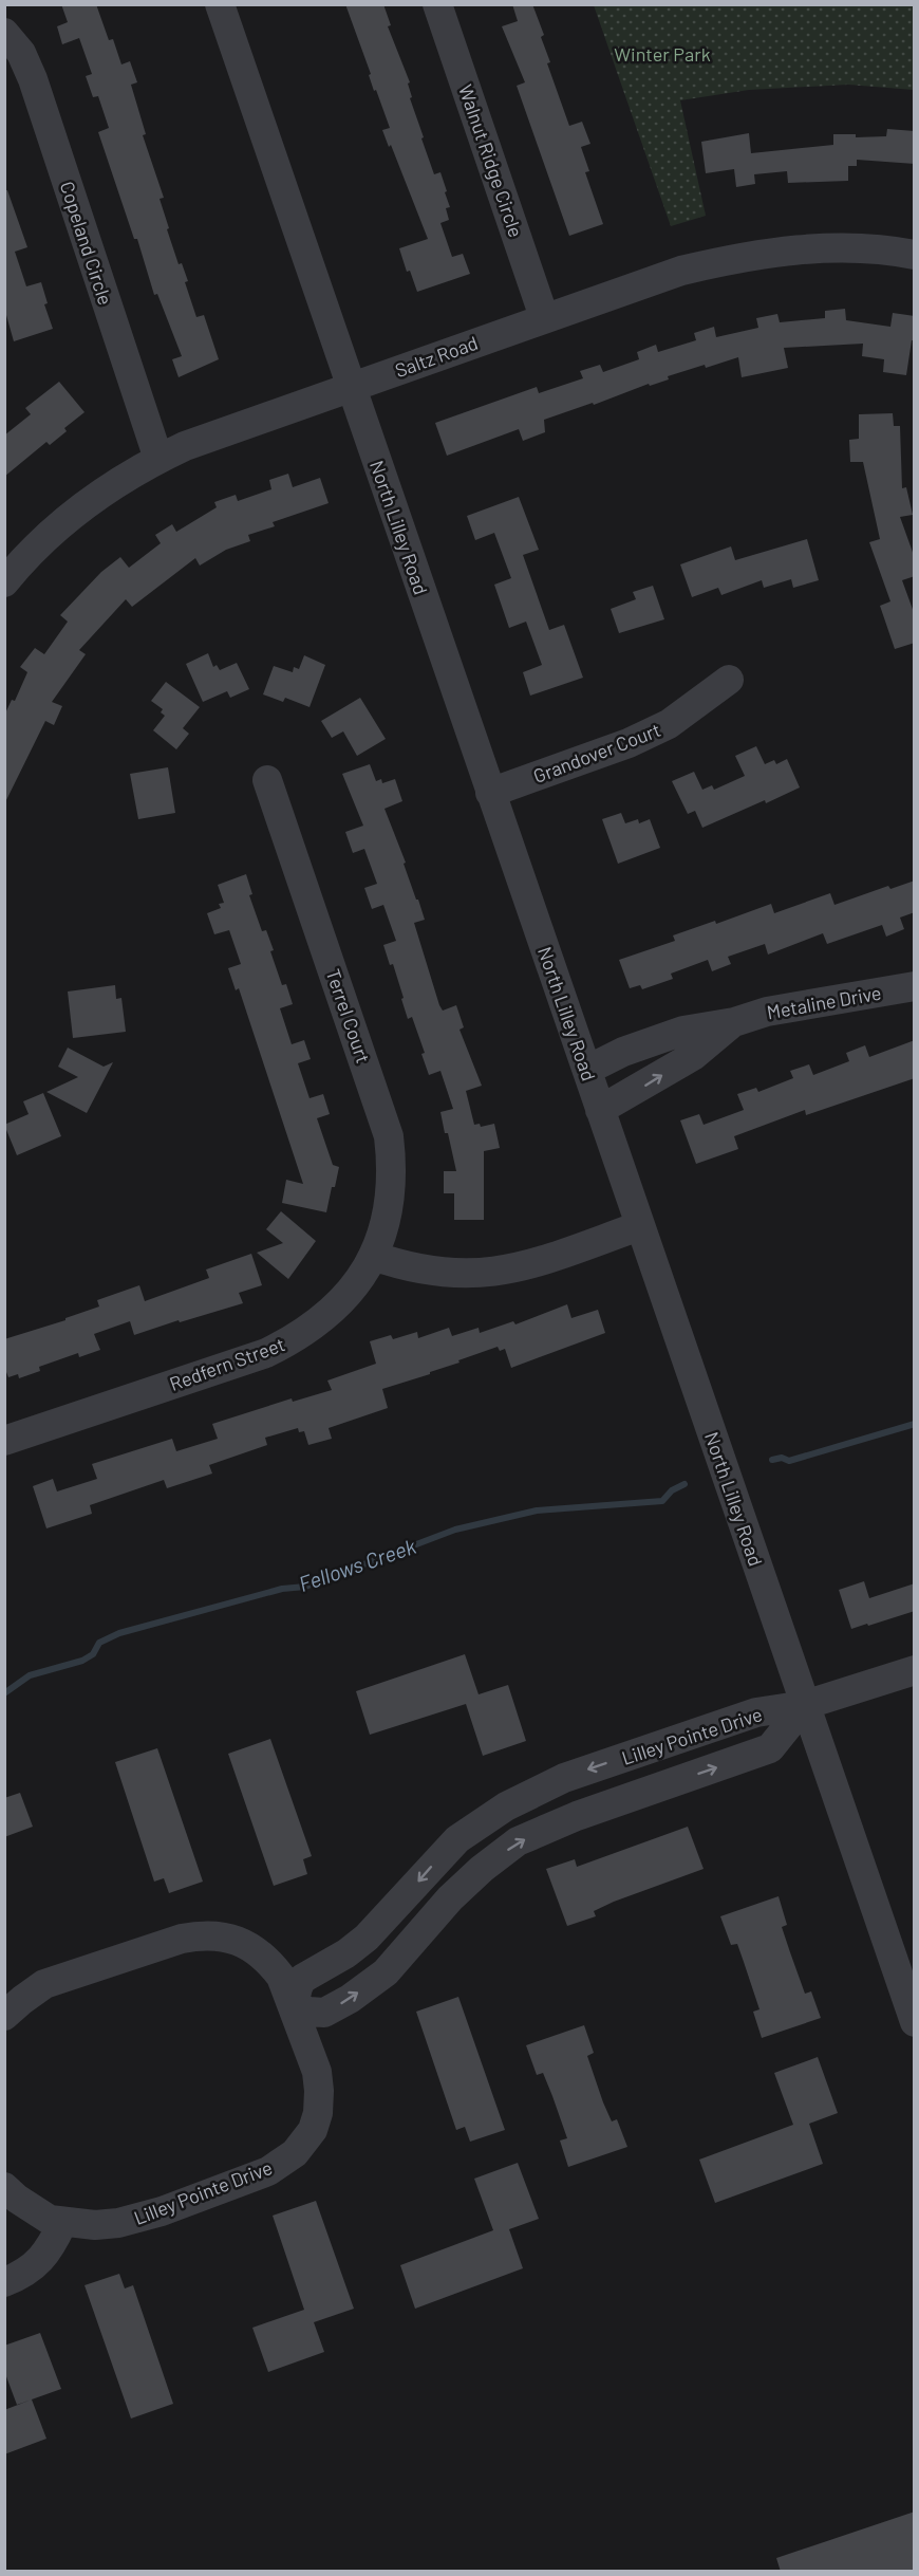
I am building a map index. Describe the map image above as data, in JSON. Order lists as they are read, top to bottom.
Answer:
{
  "streets": {
    "street": [
      "Walnut Ridge Circle",
      "Copeland Circle",
      "Saltz Road",
      "North Lilley Road",
      "Grandover Court",
      "Metaline Drive",
      "Terrel Court",
      "Redfern Street",
      "Lilley Pointe Drive"
    ]
  },
  "crossings": [
    ["Walnut Ridge Circle", "Saltz Road"],
    ["Copeland Circle", "Saltz Road"],
    ["Saltz Road", "North Lilley Road"],
    ["North Lilley Road", "Grandover Court"],
    ["North Lilley Road", "Metaline Drive"],
    ["North Lilley Road", "Lilley Pointe Drive"],
    ["Terrel Court", "Redfern Street"]
  ],
  "water": ["Fellows Creek"],
  "parks": ["Winter Park"]
}
